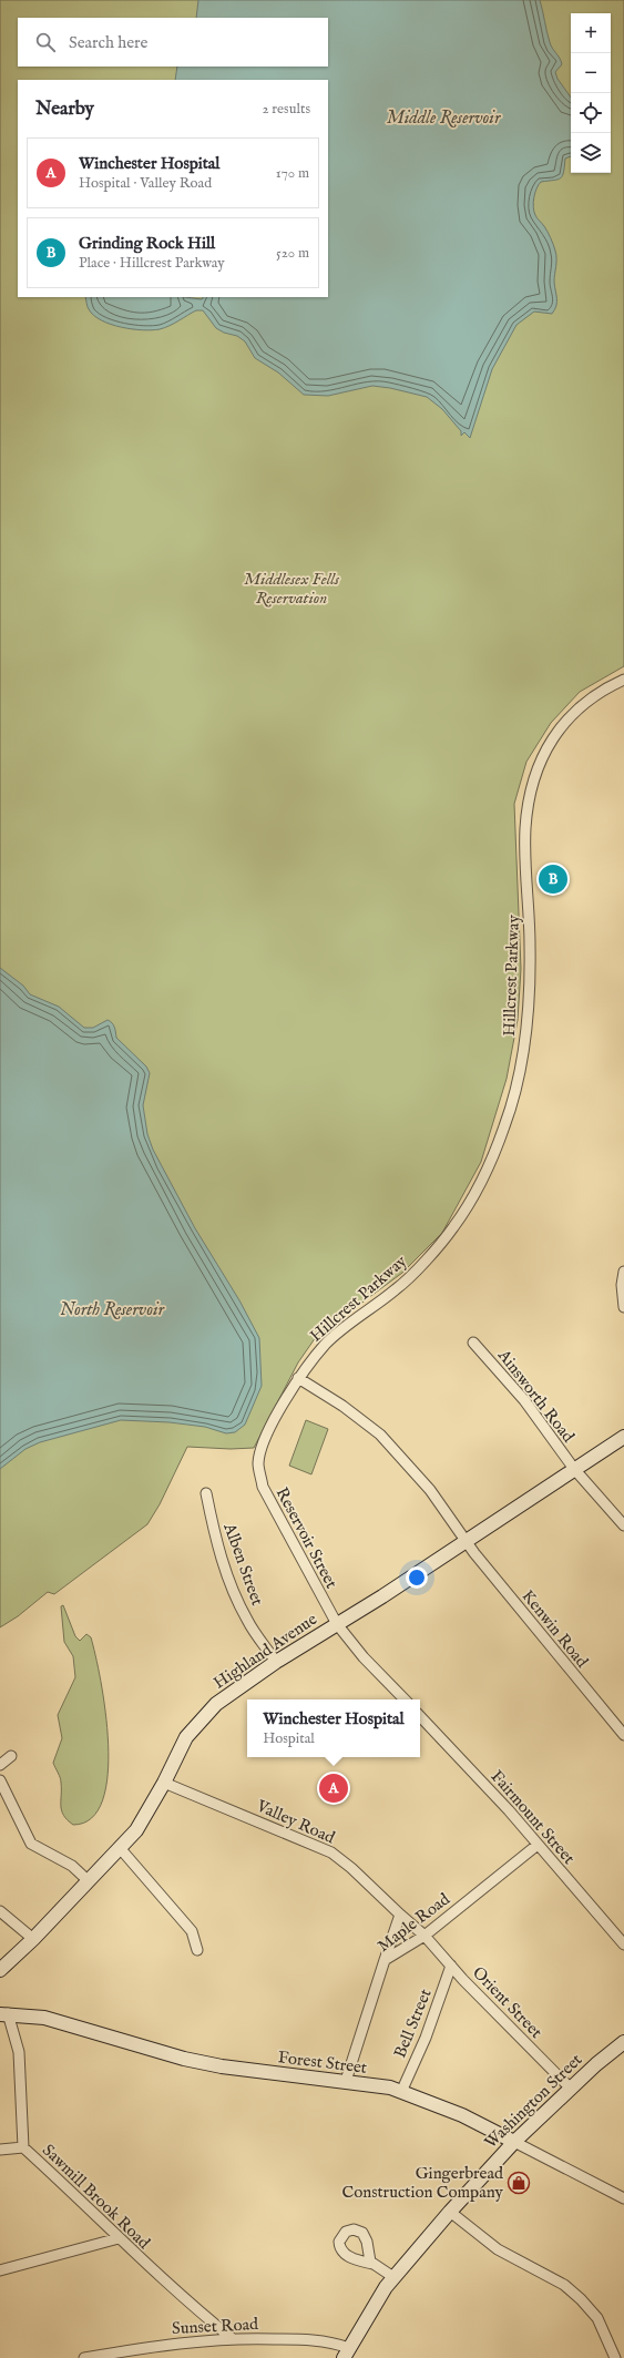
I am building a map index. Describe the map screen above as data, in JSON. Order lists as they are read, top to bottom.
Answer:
{
  "streets": {
    "main road": ["Highland Avenue", "Forest Street", "Washington Street"],
    "street": [
      "Hillcrest Parkway",
      "Ainsworth Road",
      "Reservoir Street",
      "Alben Street",
      "Kenwin Road",
      "Fairmount Street",
      "Valley Road",
      "Maple Road",
      "Orient Street",
      "Bell Street",
      "Sawmill Brook Road",
      "Sunset Road"
    ]
  },
  "crossings": [
    ["Hillcrest Parkway", "Reservoir Street"],
    ["Hillcrest Parkway", "Kenwin Road"],
    ["Ainsworth Road", "Highland Avenue"],
    ["Reservoir Street", "Highland Avenue"],
    ["Alben Street", "Highland Avenue"],
    ["Kenwin Road", "Highland Avenue"],
    ["Highland Avenue", "Valley Road"],
    ["Fairmount Street", "Maple Road"],
    ["Valley Road", "Maple Road"],
    ["Valley Road", "Orient Street"],
    ["Maple Road", "Orient Street"],
    ["Maple Road", "Forest Street"],
    ["Orient Street", "Bell Street"],
    ["Orient Street", "Washington Street"],
    ["Bell Street", "Forest Street"],
    ["Forest Street", "Washington Street"],
    ["Forest Street", "Sawmill Brook Road"],
    ["Washington Street", "Sunset Road"],
    ["Sawmill Brook Road", "Sunset Road"]
  ],
  "water": ["Middle Reservoir", "North Reservoir"],
  "parks": ["Middlesex Fells Reservation"],
  "places": {
    "shop": ["Gingerbread Construction Company"]
  },
  "page": {
    "map_buttons": ["+", "−"],
    "search": "Search here",
    "heading": ["Nearby", "2 results"],
    "list": [
      {
        "mark": "A",
        "name": "Winchester Hospital",
        "note": "Hospital · Valley Road",
        "value": "170 m"
      },
      {
        "mark": "B",
        "name": "Grinding Rock Hill",
        "note": "Place · Hillcrest Parkway",
        "value": "520 m"
      }
    ],
    "pins": ["B", "A"],
    "popup": ["Winchester Hospital", "Hospital"]
  }
}
